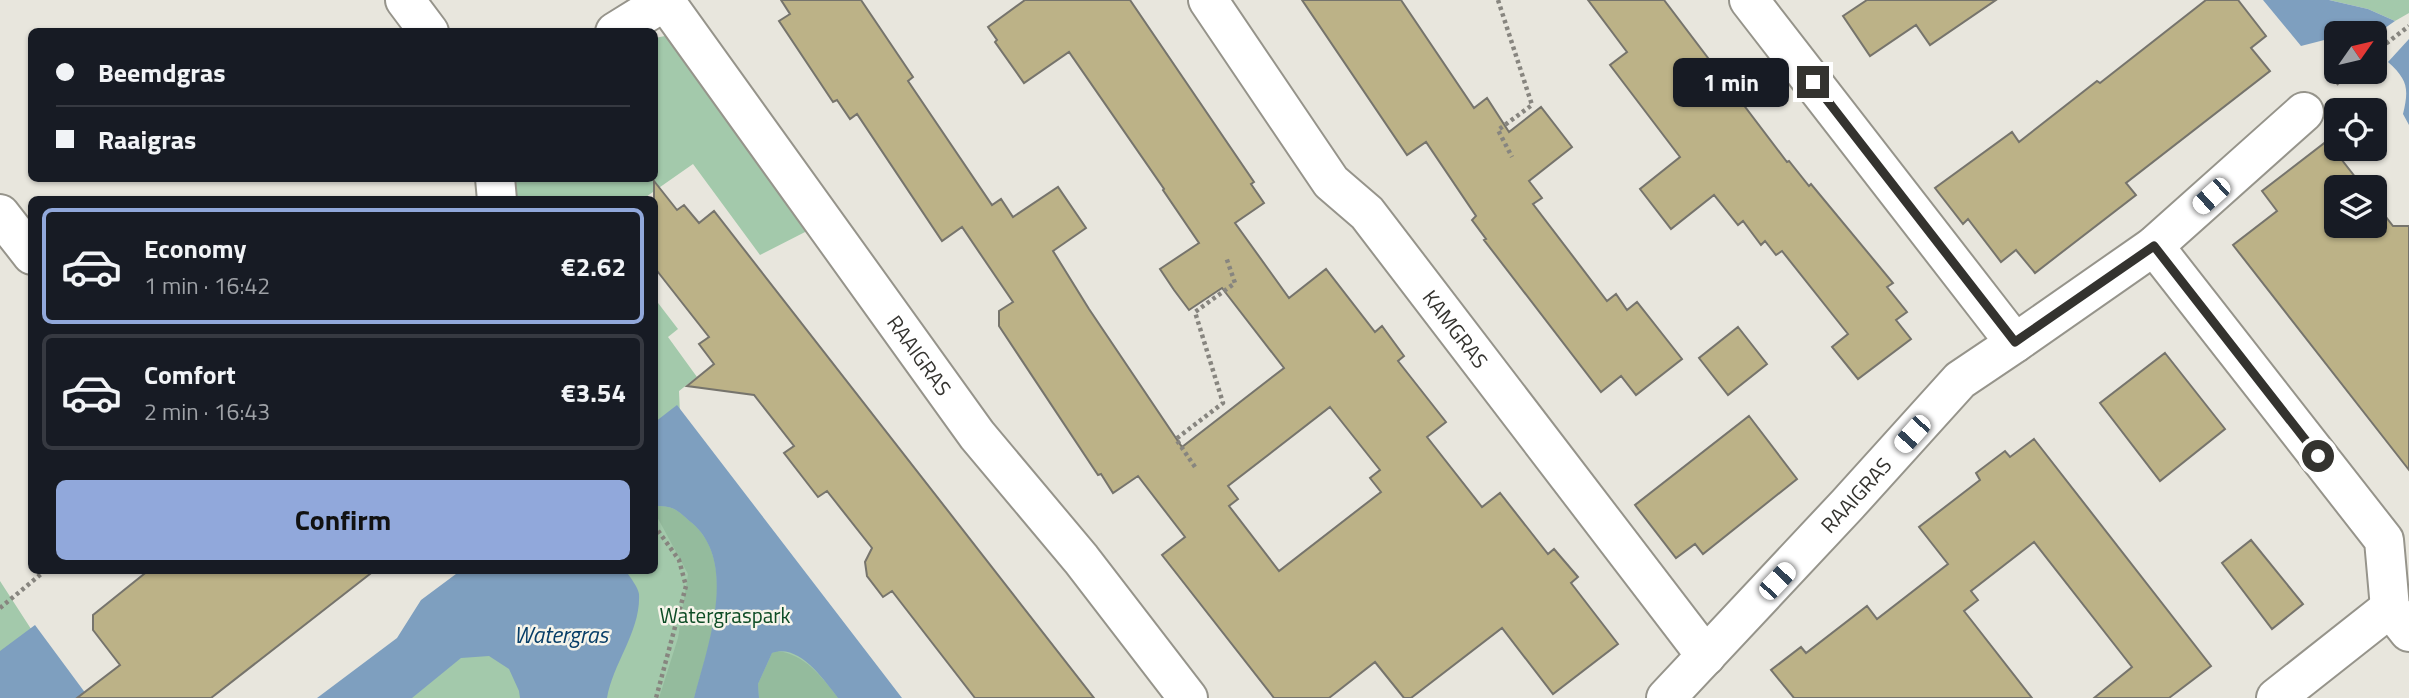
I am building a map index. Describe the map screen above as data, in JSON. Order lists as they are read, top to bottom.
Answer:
{
  "streets": {
    "street": ["KAMGRAS", "RAAIGRAS"]
  },
  "crossings": [
    ["KAMGRAS", "RAAIGRAS"]
  ],
  "water": ["Watergras"],
  "parks": ["Watergraspark"],
  "north": "top right",
  "page": {
    "banner": ["Beemdgras", "Raaigras"],
    "bubble": "1 min",
    "list": [
      {
        "name": "Economy",
        "note": "1 min · 16:42",
        "value": "€2.62"
      },
      {
        "name": "Comfort",
        "note": "2 min · 16:43",
        "value": "€3.54"
      }
    ],
    "buttons": "Confirm"
  }
}
